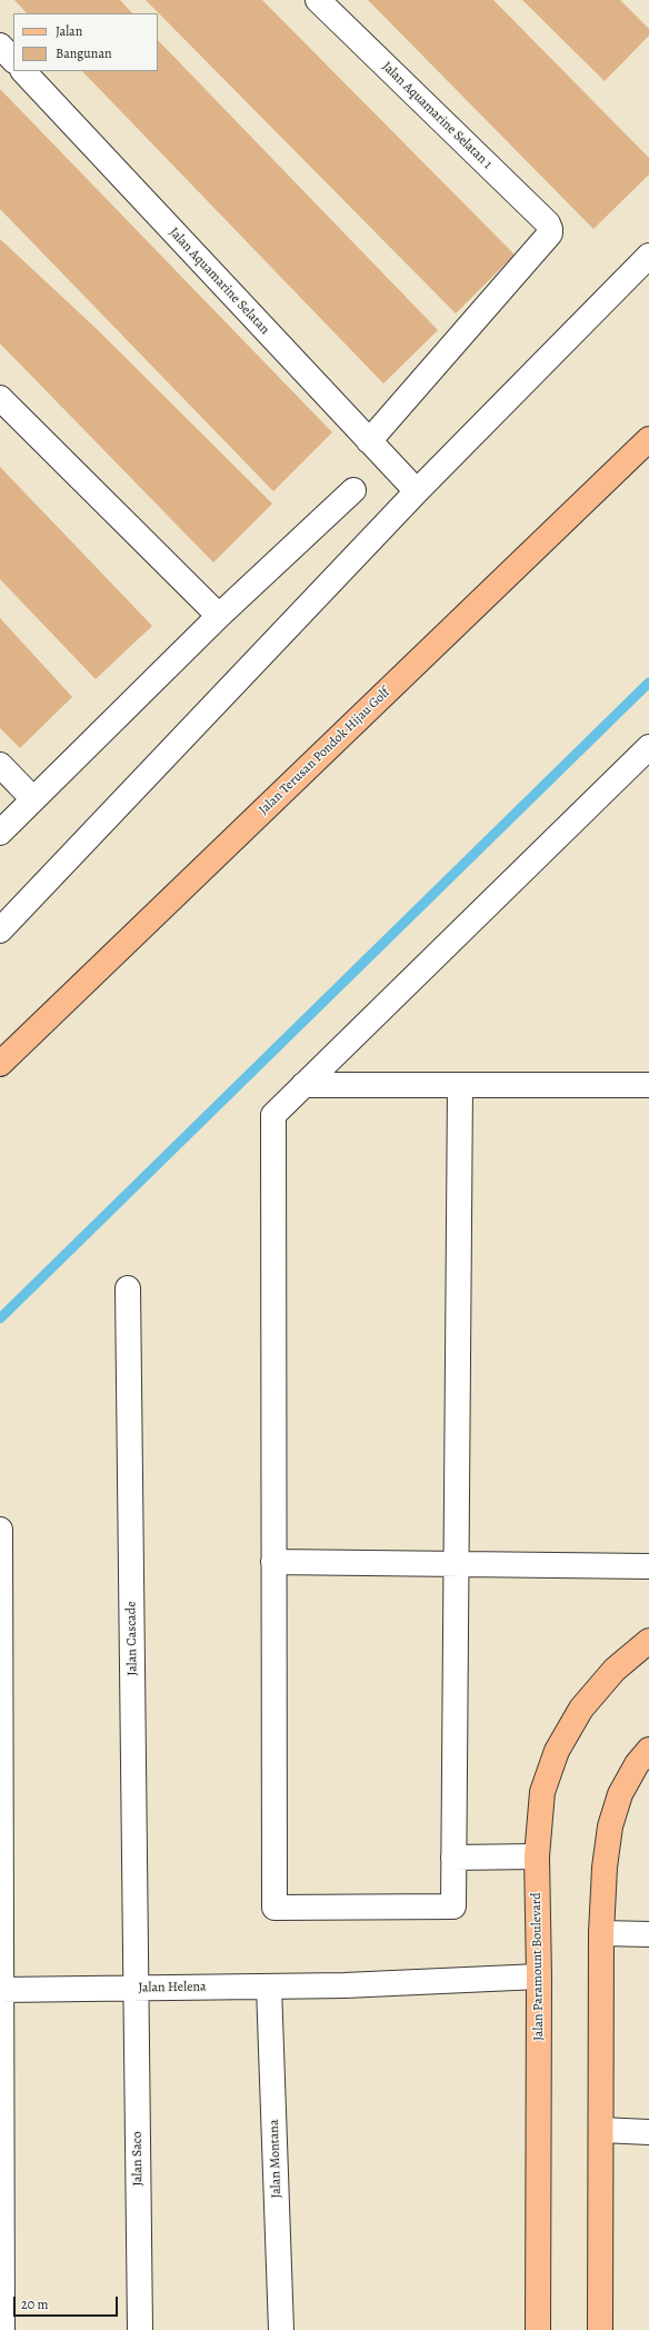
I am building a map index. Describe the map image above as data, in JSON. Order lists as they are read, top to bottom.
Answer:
{
  "streets": {
    "main road": ["Jalan Terusan Pondok Hijau Golf", "Jalan Paramount Boulevard"],
    "street": [
      "Jalan Aquamarine Selatan 1",
      "Jalan Aquamarine Selatan",
      "Jalan Cascade",
      "Jalan Helena",
      "Jalan Saco",
      "Jalan Montana"
    ]
  },
  "crossings": [
    ["Jalan Aquamarine Selatan 1", "Jalan Aquamarine Selatan"],
    ["Jalan Cascade", "Jalan Helena"],
    ["Jalan Cascade", "Jalan Saco"],
    ["Jalan Paramount Boulevard", "Jalan Helena"],
    ["Jalan Helena", "Jalan Saco"],
    ["Jalan Helena", "Jalan Montana"]
  ],
  "legend": ["Jalan", "Bangunan"],
  "scale_bar": "20 m"
}
